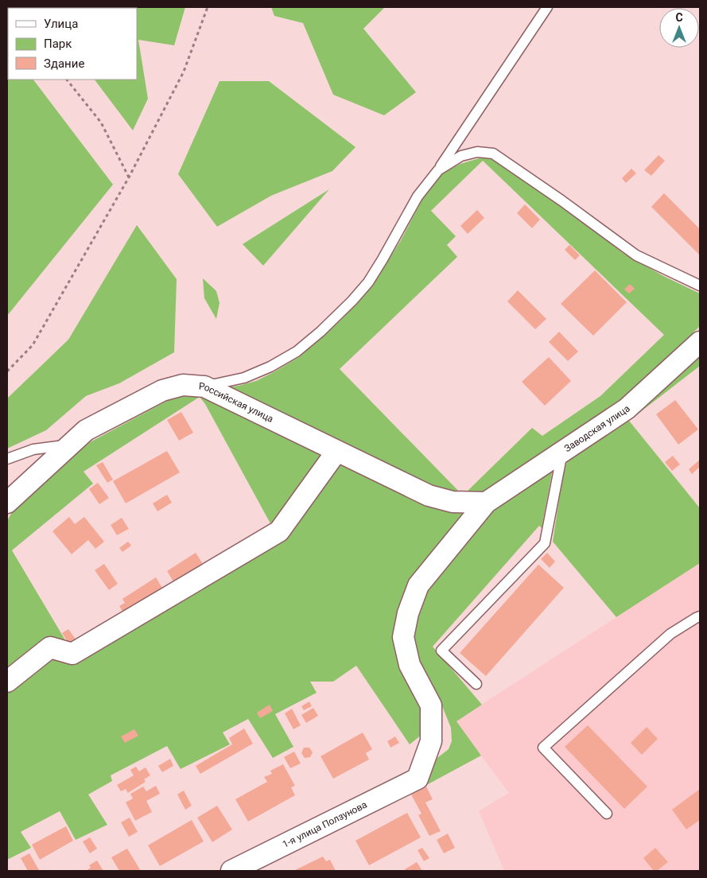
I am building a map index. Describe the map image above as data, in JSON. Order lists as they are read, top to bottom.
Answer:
{
  "streets": {
    "street": ["Российская улица", "Заводская улица", "1-я улица Ползунова"]
  },
  "crossings": [
    ["Российская улица", "Заводская улица"],
    ["Заводская улица", "1-я улица Ползунова"]
  ],
  "legend": ["Улица", "Парк", "Здание"],
  "north": "top"
}
